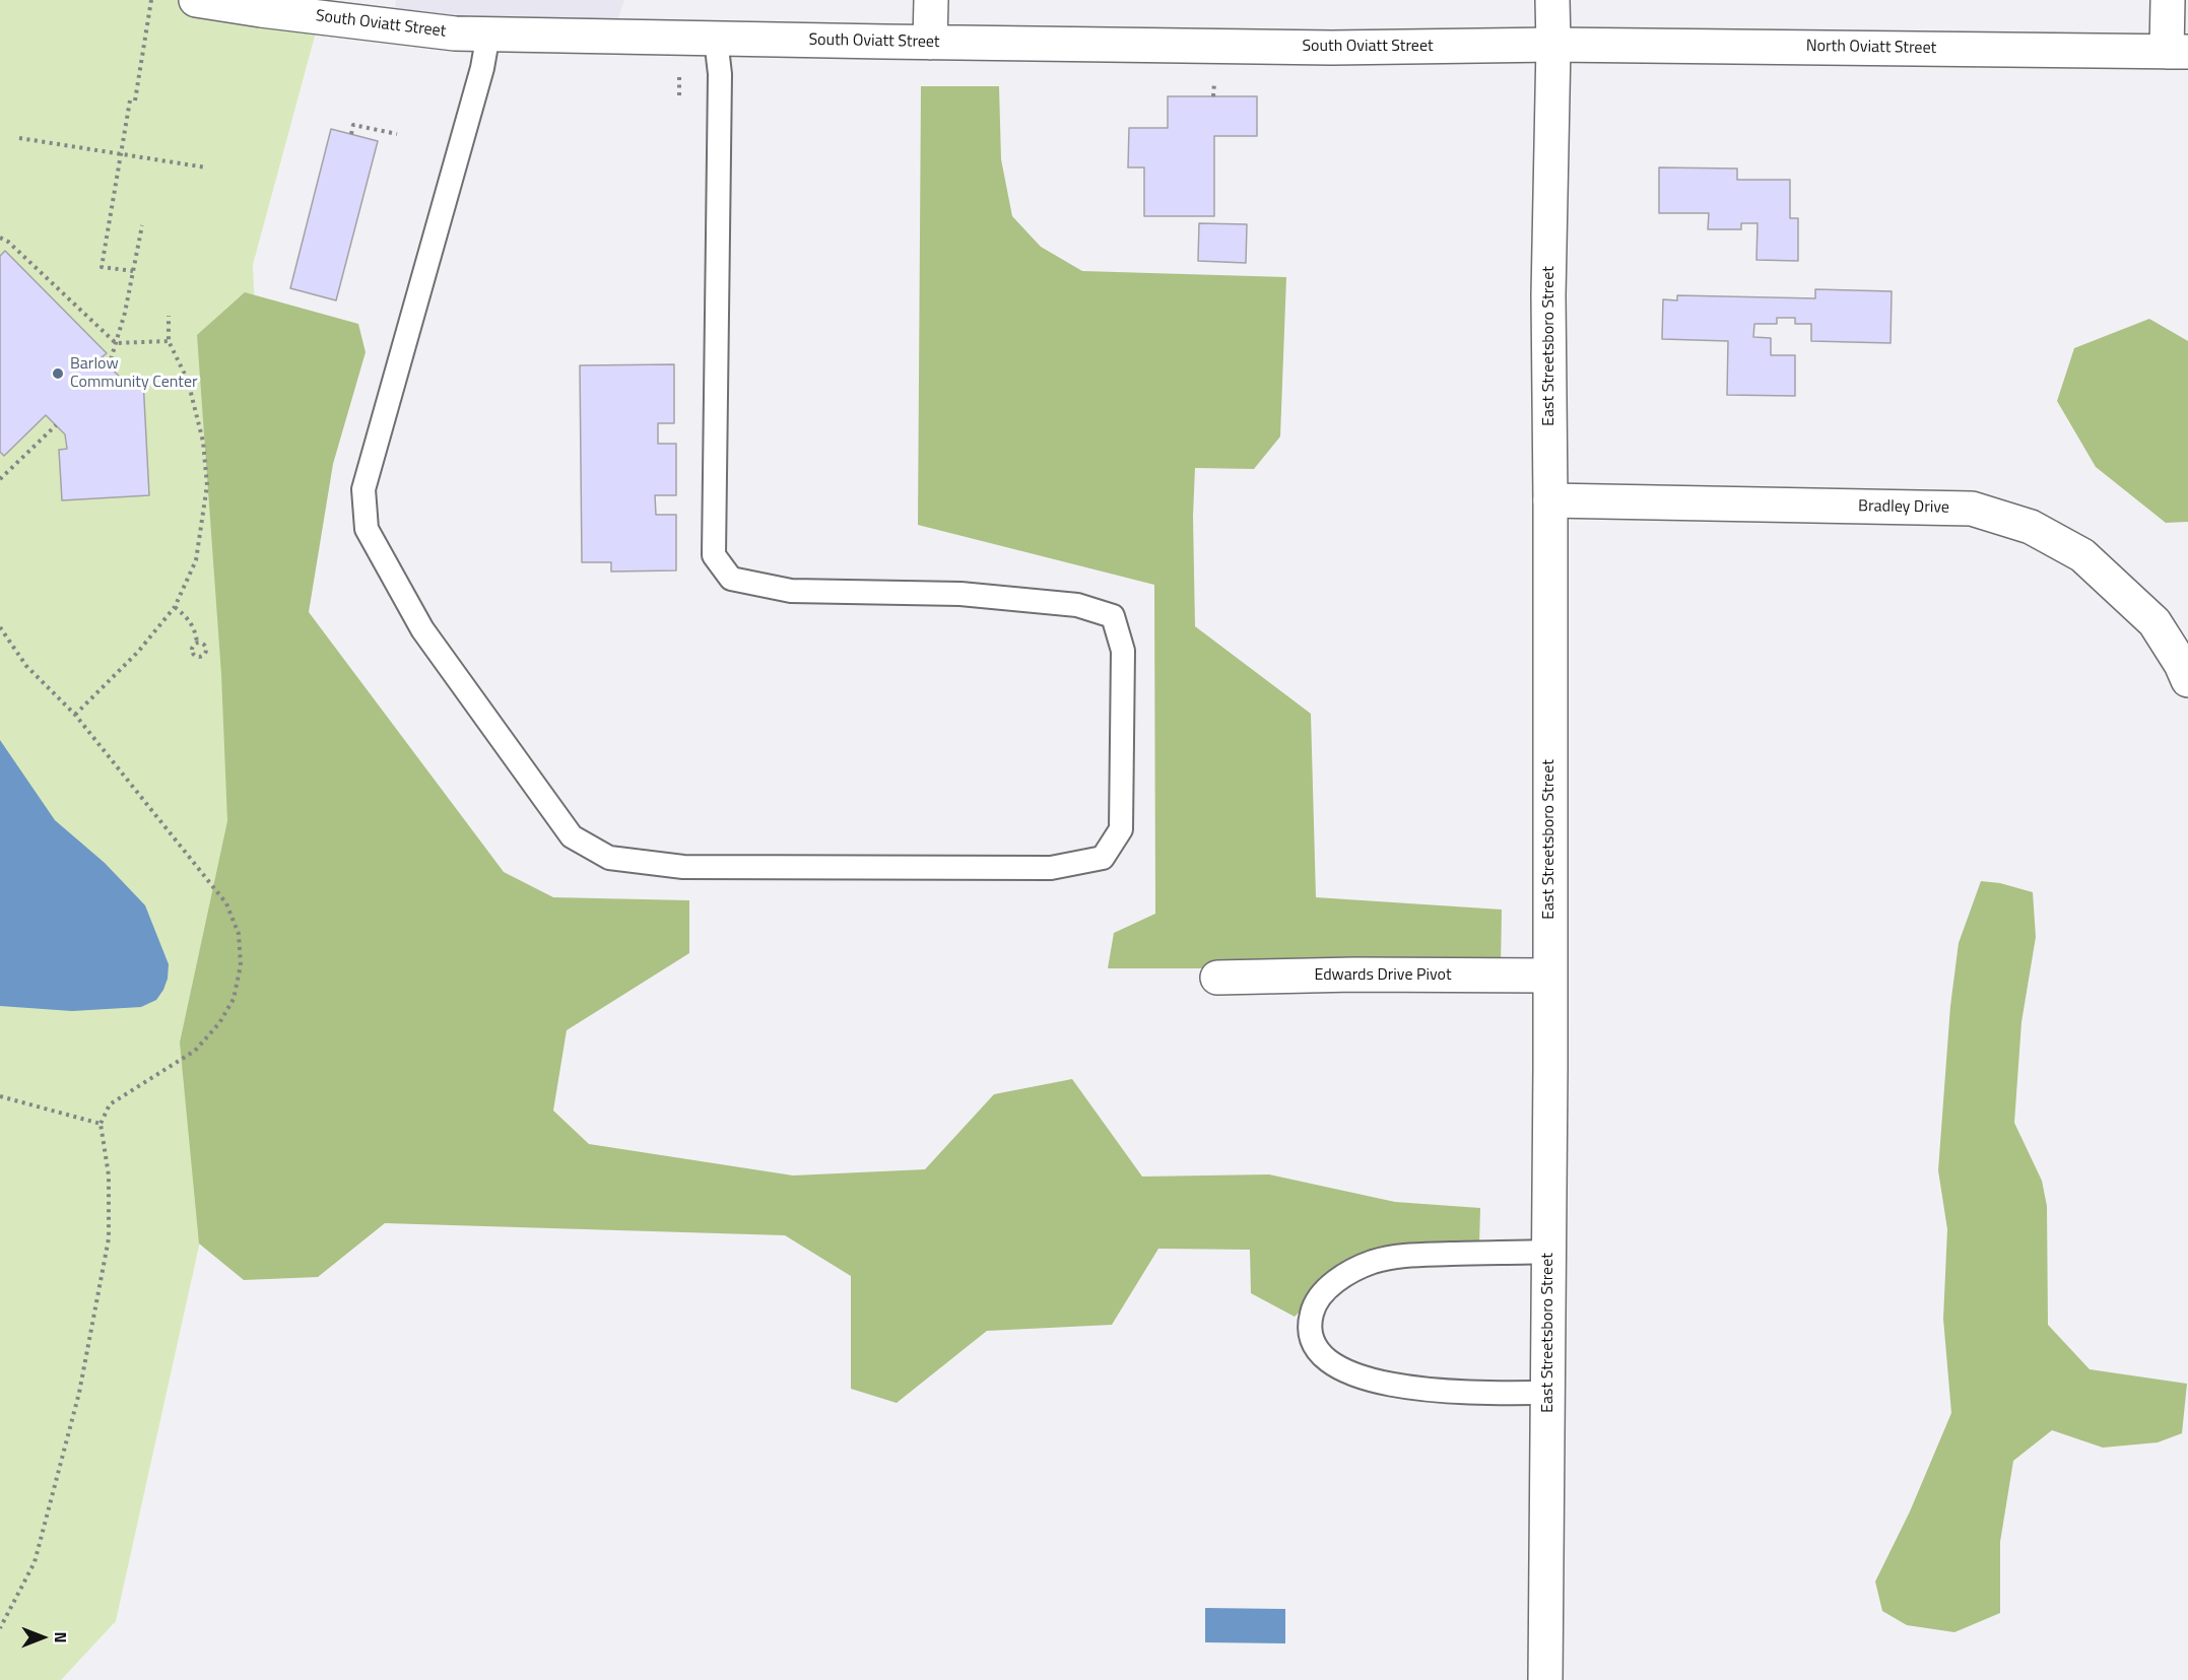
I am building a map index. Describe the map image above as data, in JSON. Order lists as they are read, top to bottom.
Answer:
{
  "streets": {
    "street": [
      "South Oviatt Street",
      "North Oviatt Street",
      "East Streetsboro Street",
      "Bradley Drive",
      "Edwards Drive Pivot"
    ]
  },
  "crossings": [
    ["South Oviatt Street", "North Oviatt Street"],
    ["South Oviatt Street", "East Streetsboro Street"],
    ["North Oviatt Street", "East Streetsboro Street"],
    ["East Streetsboro Street", "Bradley Drive"],
    ["East Streetsboro Street", "Edwards Drive Pivot"]
  ],
  "places": ["Barlow Community Center"],
  "north": "right"
}
